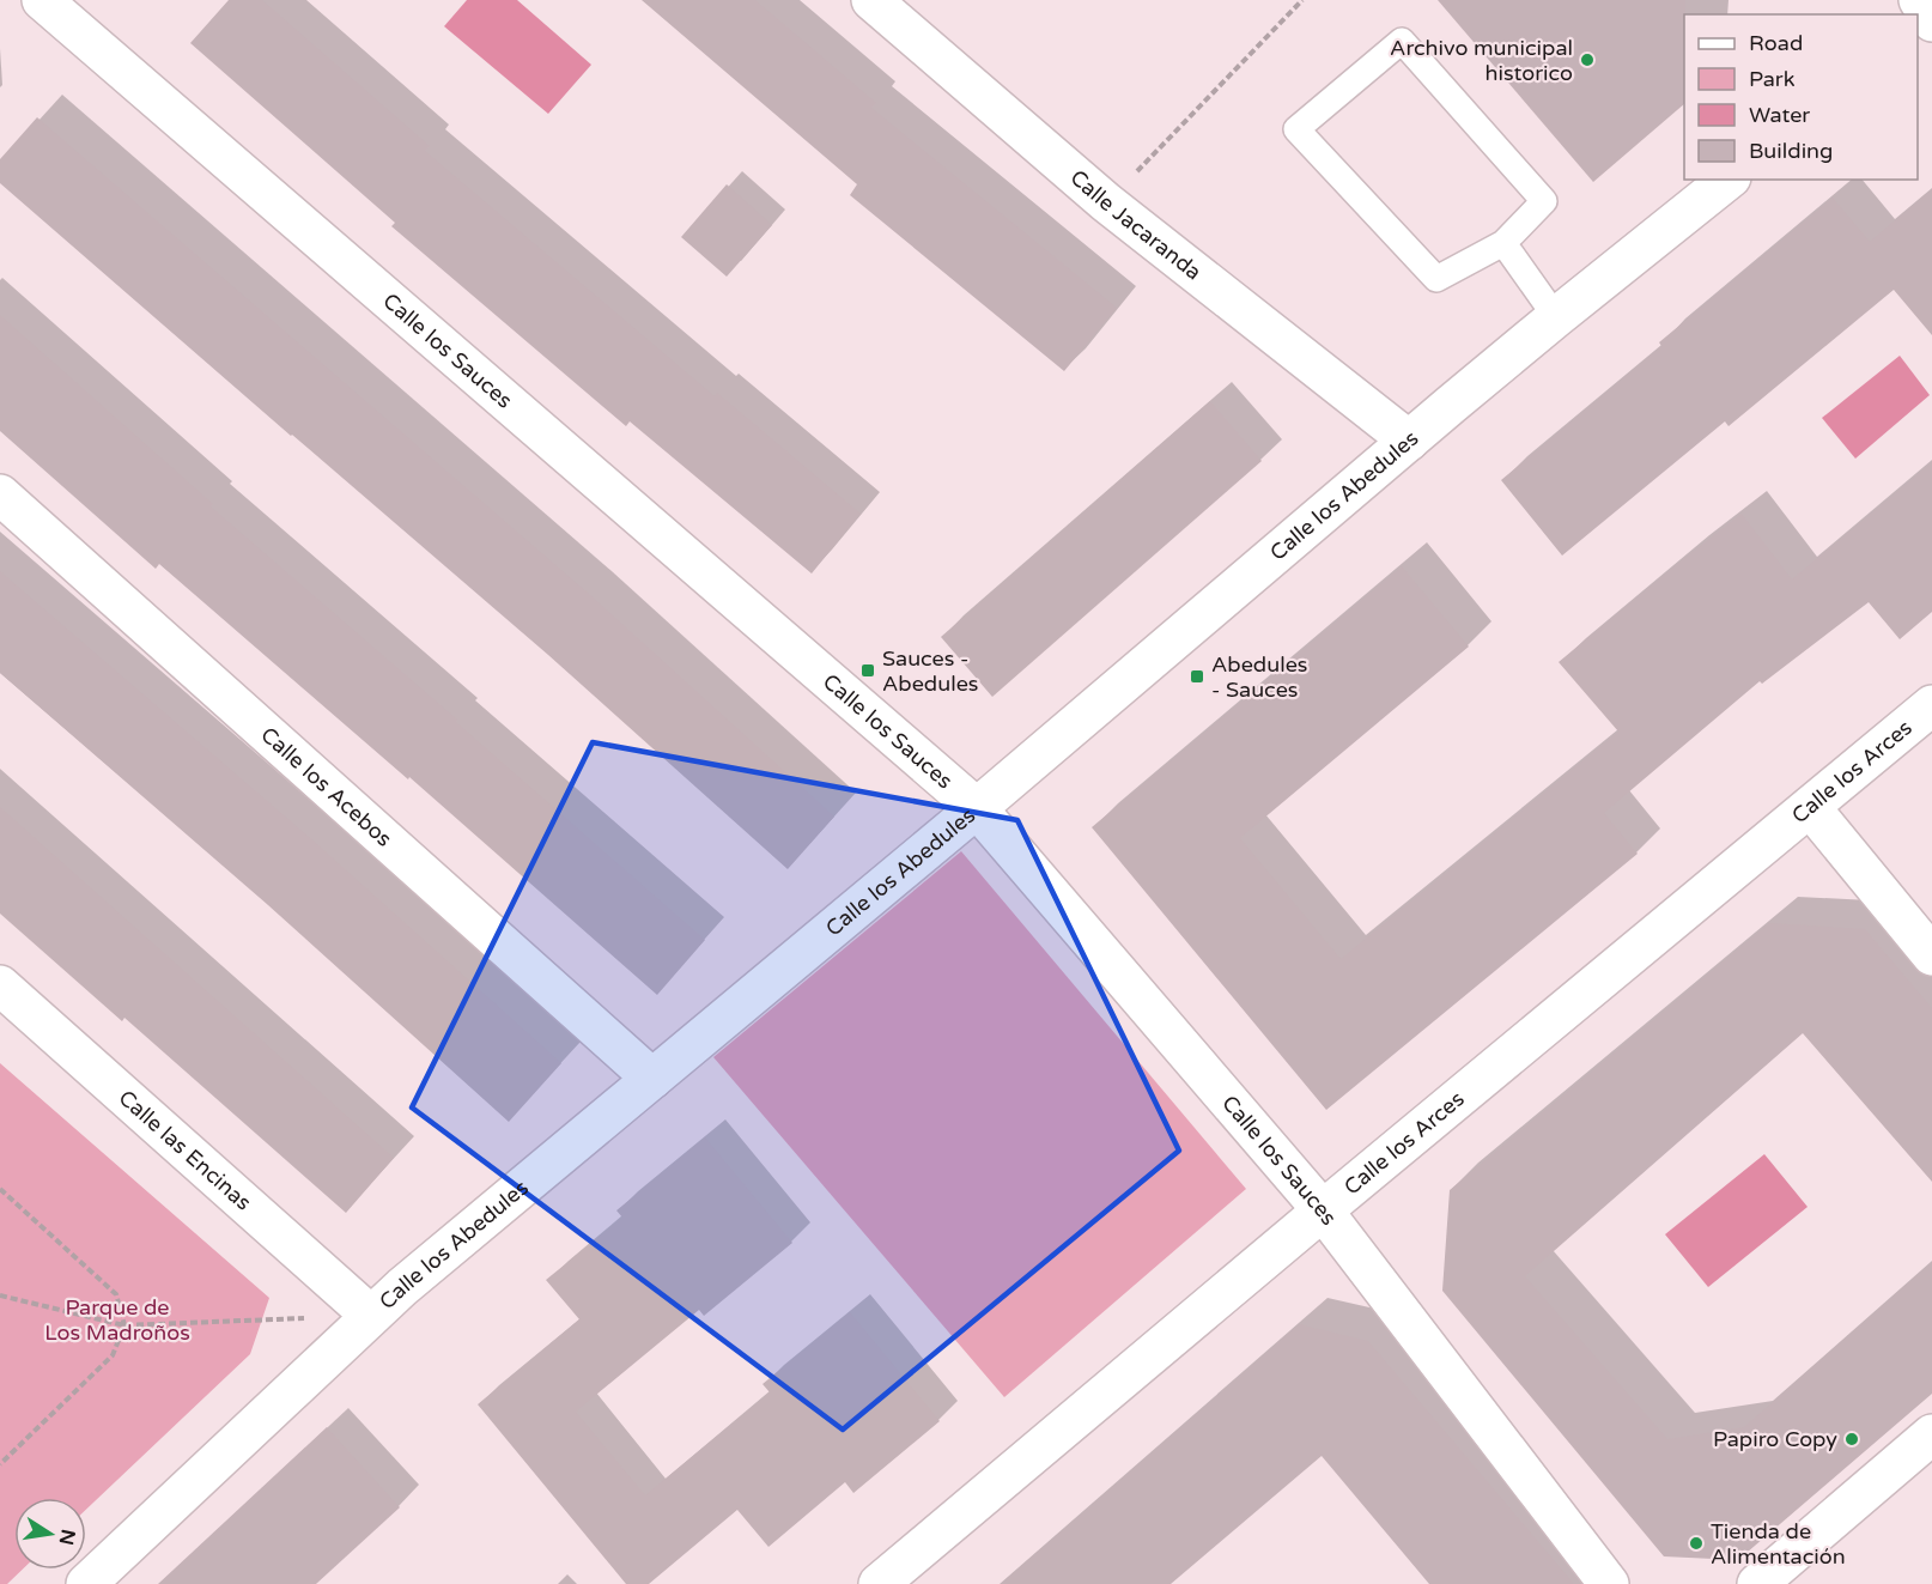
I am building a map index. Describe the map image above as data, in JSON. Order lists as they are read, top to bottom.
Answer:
{
  "streets": {
    "street": [
      "Calle Jacaranda",
      "Calle los Sauces",
      "Calle los Abedules",
      "Calle los Arces",
      "Calle los Acebos",
      "Calle las Encinas"
    ]
  },
  "crossings": [
    ["Calle Jacaranda", "Calle los Abedules"],
    ["Calle los Sauces", "Calle los Abedules"],
    ["Calle los Sauces", "Calle los Arces"],
    ["Calle los Abedules", "Calle los Acebos"],
    ["Calle los Abedules", "Calle las Encinas"]
  ],
  "parks": ["Parque de Los Madroños"],
  "places": {
    "other": ["Archivo municipal historico", "Papiro Copy", "Tienda de Alimentación"],
    "transit": ["Sauces - Abedules", "Abedules - Sauces"]
  },
  "legend": [
    "Road",
    "Park",
    "Water",
    "Building"
  ],
  "north": "right"
}
